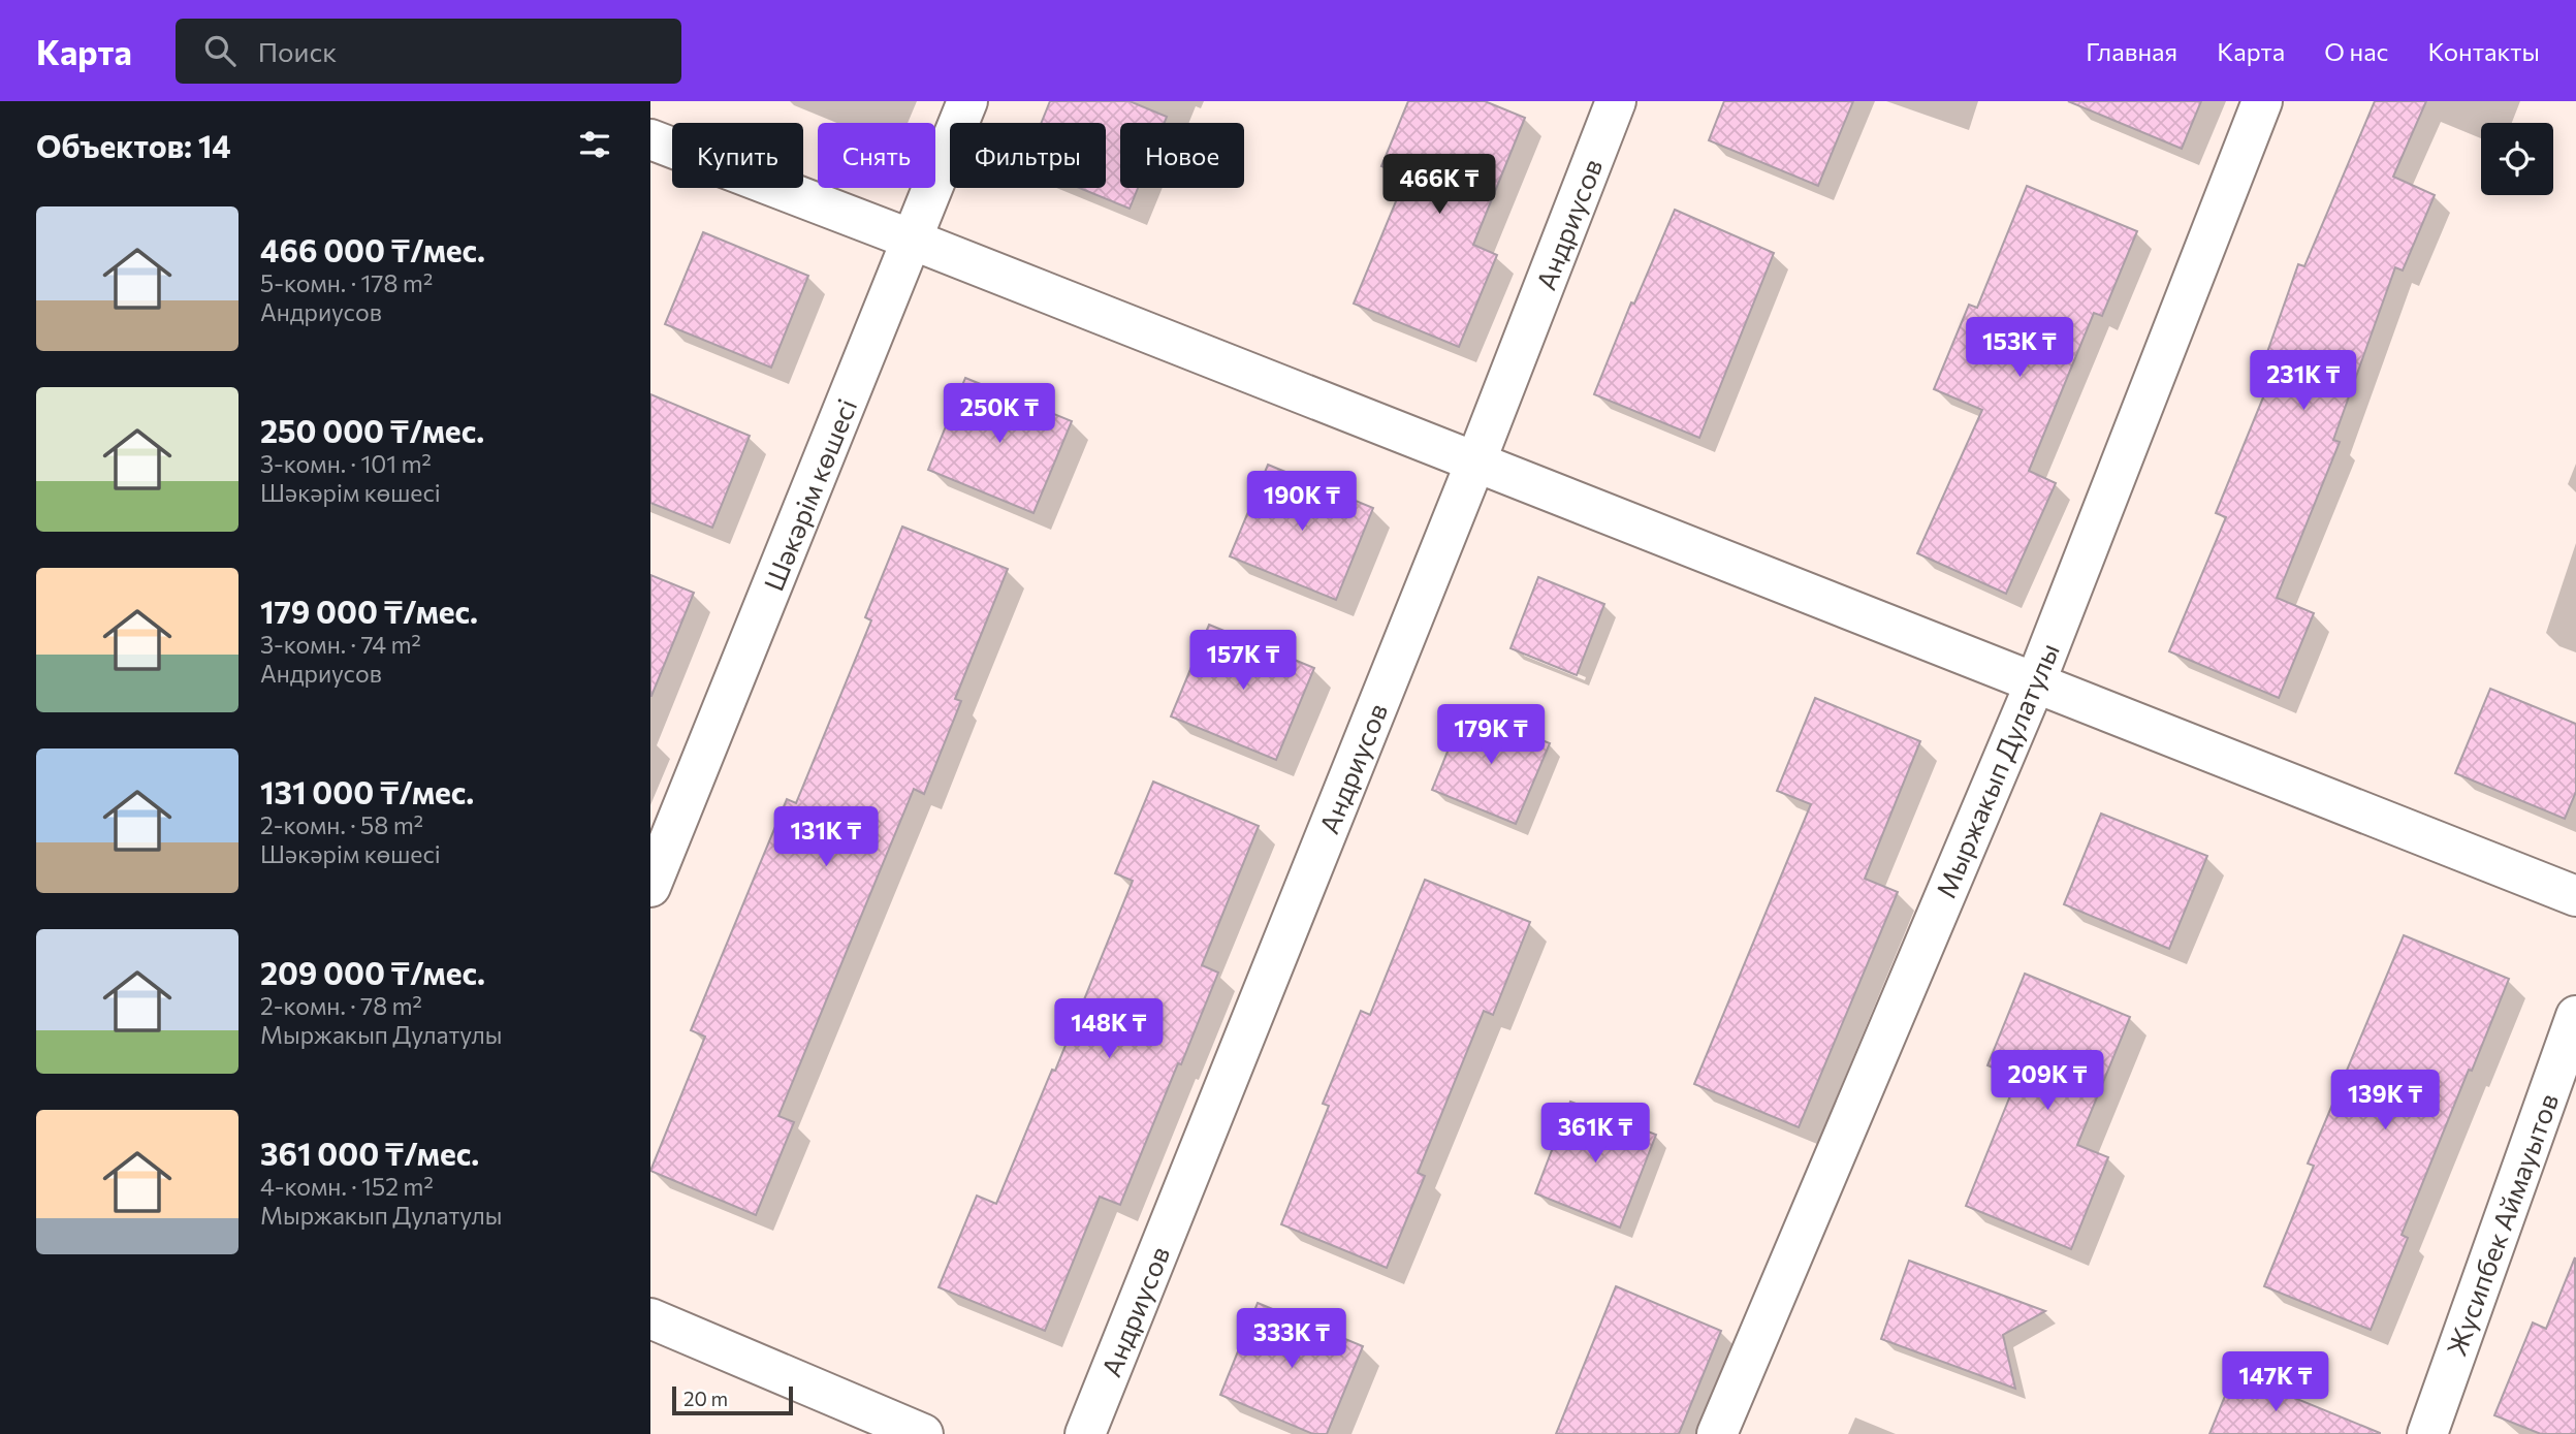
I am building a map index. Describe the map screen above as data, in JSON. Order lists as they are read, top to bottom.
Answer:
{
  "streets": {
    "street": [
      "Андриусов",
      "Шәкәрім көшесі",
      "Мыржакып Дулатулы",
      "Жусипбек Аймауытов"
    ]
  },
  "scale_bar": "20 m",
  "page": {
    "header": "Карта",
    "search": "Поиск",
    "nav": [
      "Главная",
      "Карта",
      "О нас",
      "Контакты"
    ],
    "heading": "Объектов: 14",
    "chip": [
      "Купить",
      "Снять",
      "Фильтры",
      "Новое"
    ],
    "price": [
      "466K ₸",
      "153K ₸",
      "231K ₸",
      "250K ₸",
      "190K ₸",
      "157K ₸",
      "179K ₸",
      "131K ₸",
      "148K ₸",
      "209K ₸",
      "139K ₸",
      "361K ₸",
      "333K ₸",
      "147K ₸"
    ],
    "list": [
      {
        "name": "466 000 ₸/мес.",
        "note": "5-комн. · 178 m² · Андриусов"
      },
      {
        "name": "250 000 ₸/мес.",
        "note": "3-комн. · 101 m² · Шәкәрім көшесі"
      },
      {
        "name": "179 000 ₸/мес.",
        "note": "3-комн. · 74 m² · Андриусов"
      },
      {
        "name": "131 000 ₸/мес.",
        "note": "2-комн. · 58 m² · Шәкәрім көшесі"
      },
      {
        "name": "209 000 ₸/мес.",
        "note": "2-комн. · 78 m² · Мыржакып Дулатулы"
      },
      {
        "name": "361 000 ₸/мес.",
        "note": "4-комн. · 152 m² · Мыржакып Дулатулы"
      }
    ],
    "scale": "20 m"
  }
}
